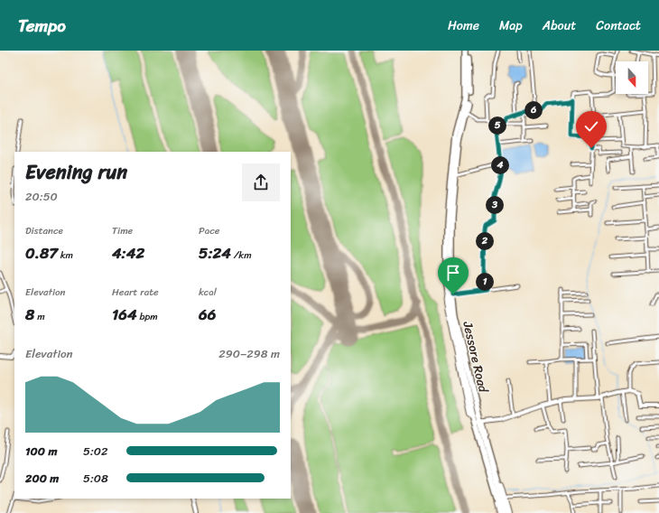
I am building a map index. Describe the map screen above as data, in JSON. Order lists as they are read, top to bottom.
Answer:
{
  "streets": {
    "highway": ["Jessore Road"]
  },
  "north": "bottom",
  "page": {
    "header": "Tempo",
    "nav": [
      "Home",
      "Map",
      "About",
      "Contact"
    ],
    "pins": [
      "6",
      "5",
      "4",
      "3",
      "2",
      "1"
    ],
    "heading": ["Evening run", "20:50"],
    "stats": [
      ["Distance", "0.87 km"],
      ["Time", "4:42"],
      ["Pace", "5:24 /km"],
      ["Elevation", "8 m"],
      ["Heart rate", "164 bpm"],
      ["kcal", "66"]
    ],
    "chart": ["Elevation", "290–298 m"],
    "list": [
      {
        "name": "100 m",
        "note": "5:02"
      },
      {
        "name": "200 m",
        "note": "5:08"
      }
    ]
  }
}
